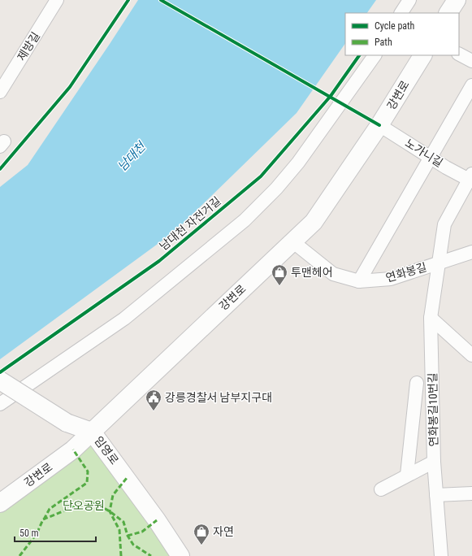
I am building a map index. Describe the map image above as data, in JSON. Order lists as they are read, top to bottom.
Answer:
{
  "streets": {
    "street": [
      "제방길",
      "강변로",
      "노가니길",
      "연화봉길",
      "연화봉길10번길",
      "임영로"
    ],
    "cycle path": ["남대천 자전거길"]
  },
  "crossings": [
    ["강변로", "노가니길"],
    ["강변로", "연화봉길"],
    ["강변로", "임영로"],
    ["노가니길", "연화봉길"],
    ["노가니길", "연화봉길10번길"],
    ["연화봉길", "연화봉길10번길"]
  ],
  "water": ["남대천"],
  "parks": ["단오공원"],
  "places": {
    "shop": ["투맨헤어", "자연"],
    "public building": ["강릉경찰서 남부지구대"]
  },
  "legend": ["Cycle path", "Path"],
  "scale_bar": "50 m"
}
